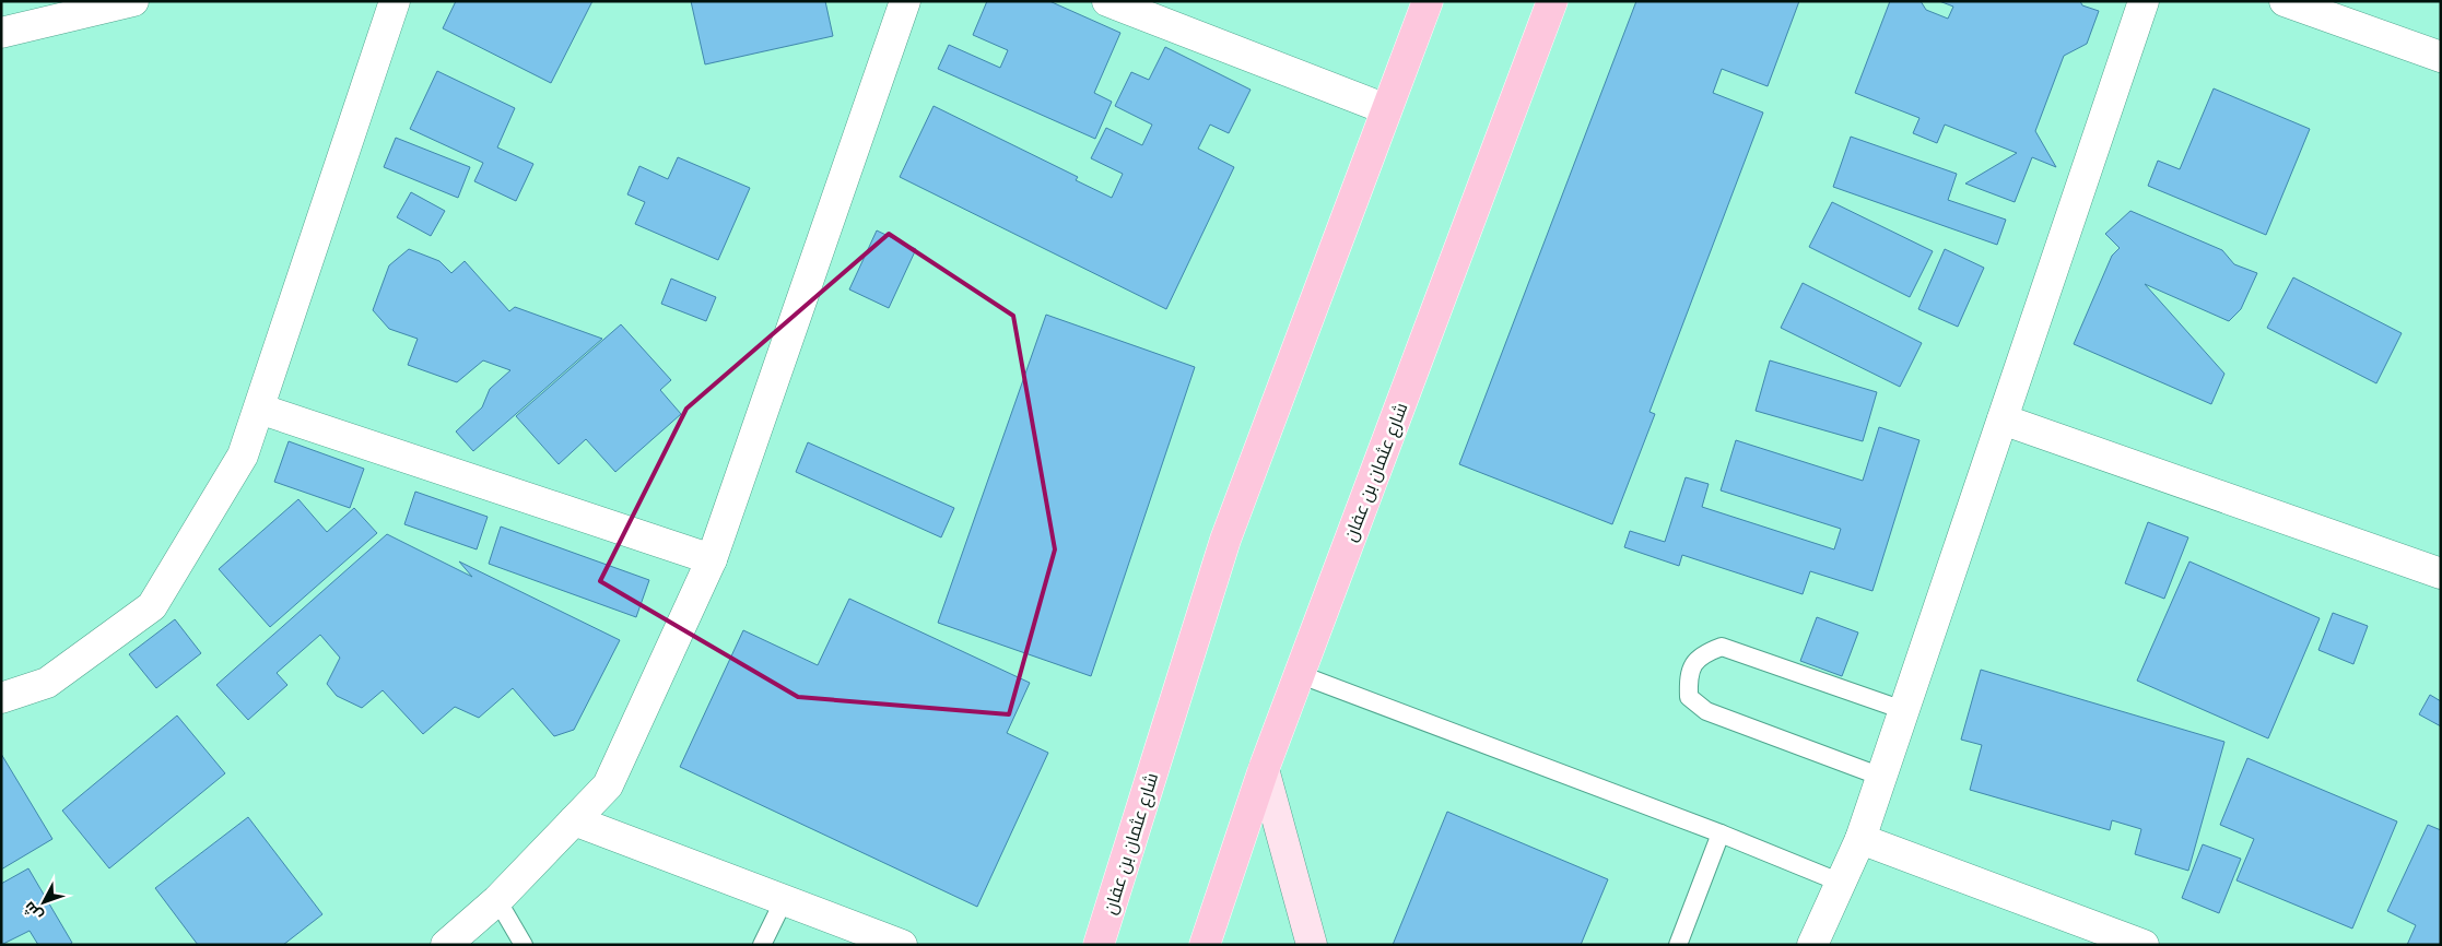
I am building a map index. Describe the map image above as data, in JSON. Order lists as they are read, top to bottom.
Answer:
{
  "streets": {
    "main road": ["شارع عثمان بن عفان"]
  },
  "north": "bottom left"
}
